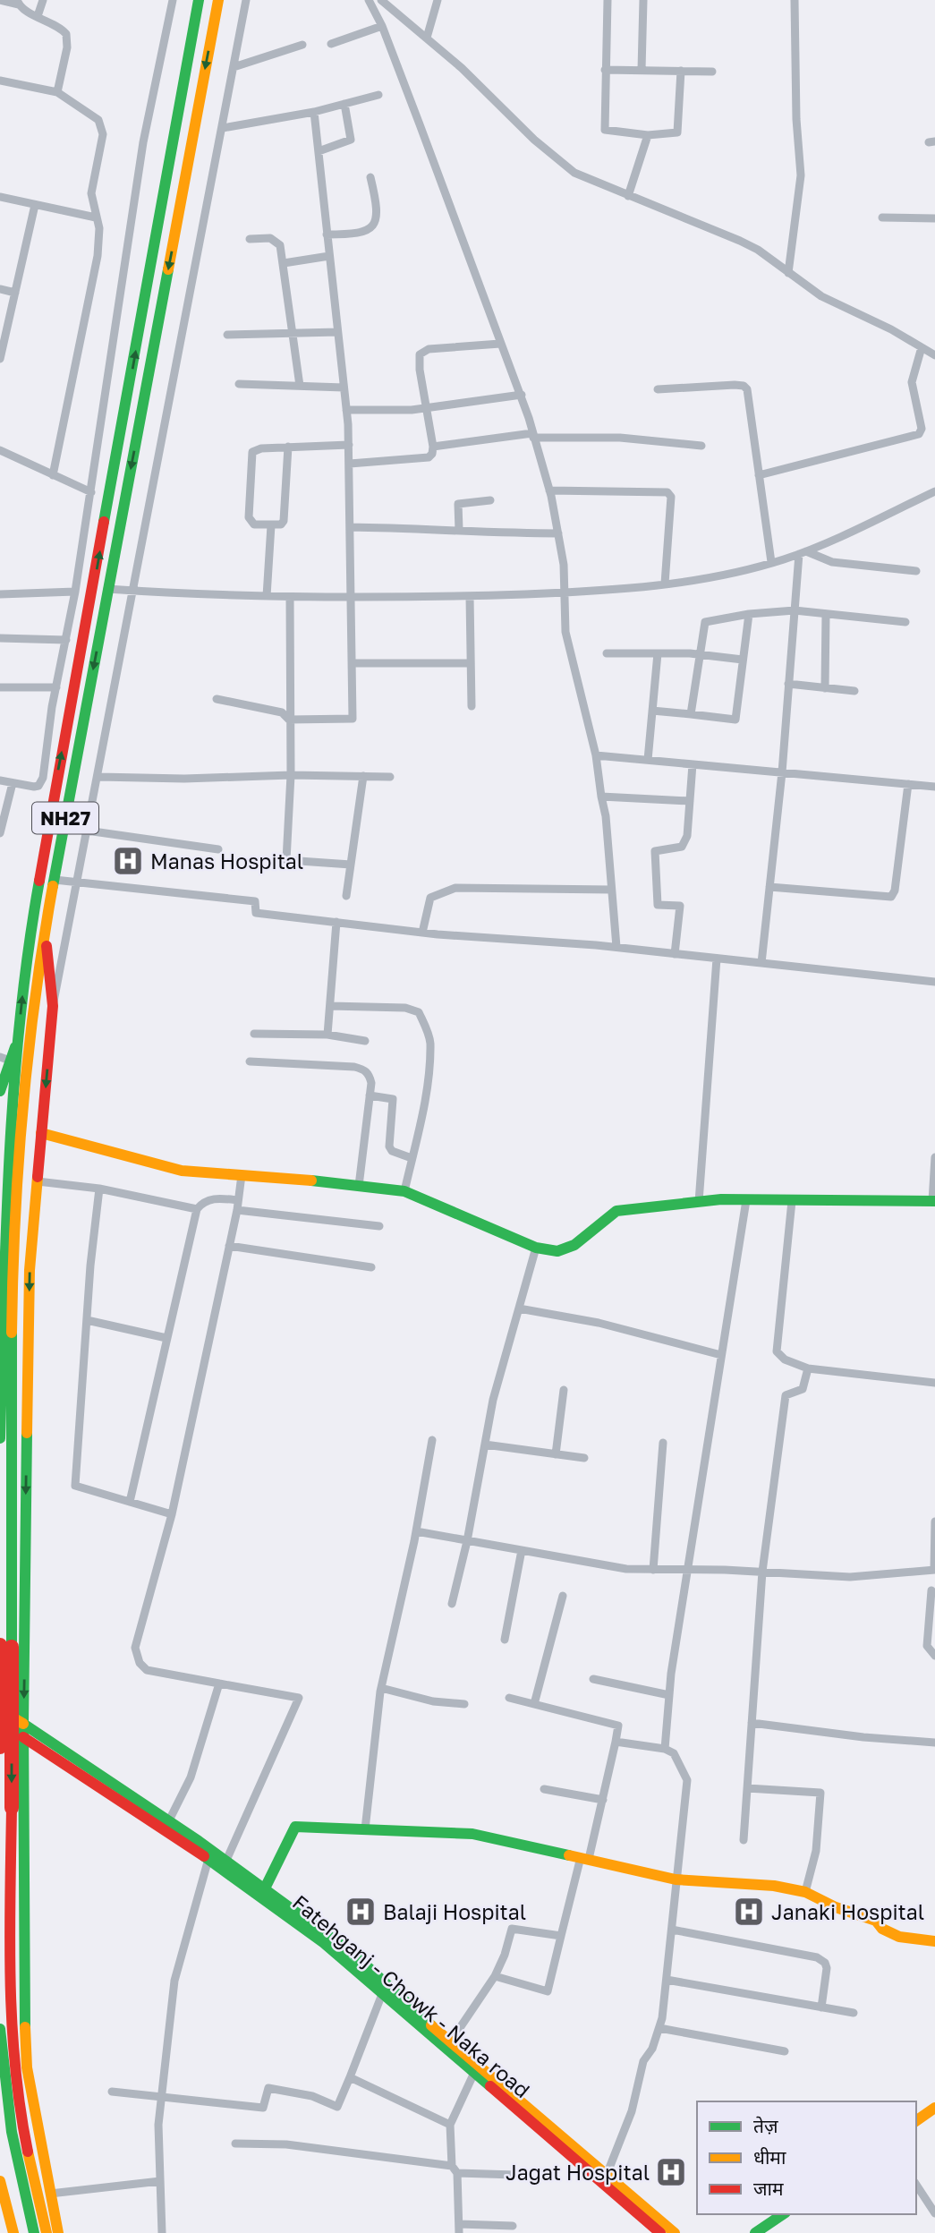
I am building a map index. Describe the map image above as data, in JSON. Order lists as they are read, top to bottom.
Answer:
{
  "streets": {
    "main road": ["NH27", "Fatehganj - Chowk - Naka road"]
  },
  "places": {
    "hospital": [
      "Manas Hospital",
      "Balaji Hospital",
      "Janaki Hospital",
      "Jagat Hospital"
    ]
  },
  "legend": ["तेज़", "धीमा", "जाम"]
}
